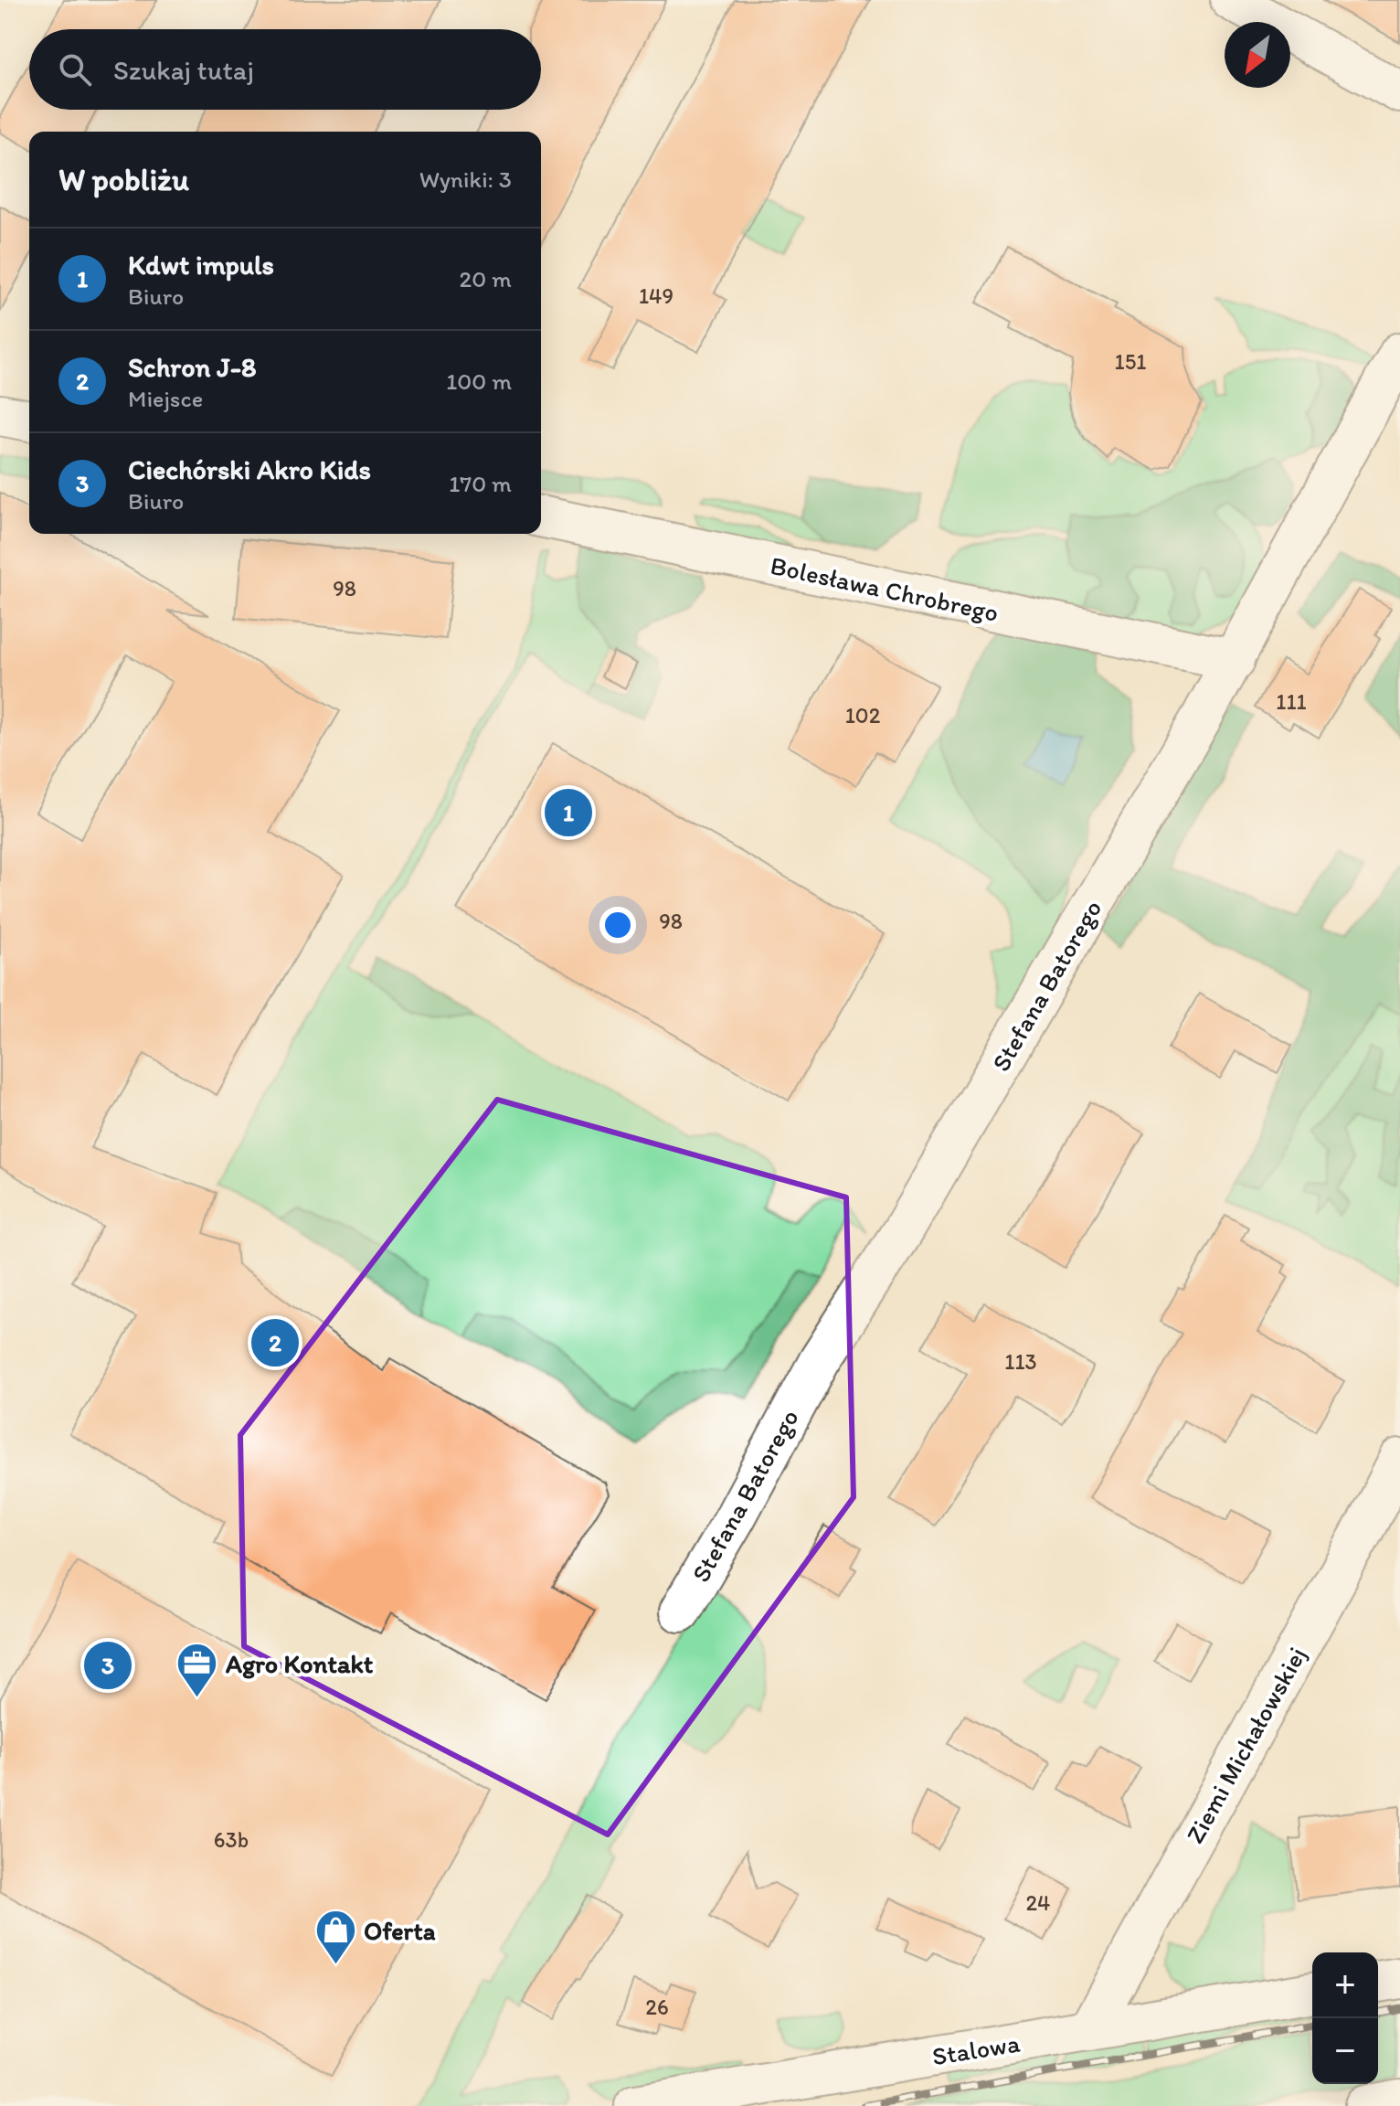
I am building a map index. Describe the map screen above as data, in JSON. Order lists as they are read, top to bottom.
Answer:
{
  "streets": {
    "street": [
      "Bolesława Chrobrego",
      "Stefana Batorego",
      "Ziemi Michałowskiej",
      "Stalowa"
    ]
  },
  "crossings": [
    ["Bolesława Chrobrego", "Stefana Batorego"],
    ["Ziemi Michałowskiej", "Stalowa"]
  ],
  "places": {
    "office": ["Agro Kontakt"],
    "shop": ["Oferta"]
  },
  "house_numbers": [
    "149",
    "151",
    "98",
    "111",
    "102",
    "98",
    "113",
    "63b",
    "24",
    "26"
  ],
  "north": "bottom left",
  "page": {
    "search": "Szukaj tutaj",
    "heading": ["W pobliżu", "Wyniki: 3"],
    "list": [
      {
        "mark": "1",
        "name": "Kdwt impuls",
        "note": "Biuro",
        "value": "20 m"
      },
      {
        "mark": "2",
        "name": "Schron J-8",
        "note": "Miejsce",
        "value": "100 m"
      },
      {
        "mark": "3",
        "name": "Ciechórski Akro Kids",
        "note": "Biuro",
        "value": "170 m"
      }
    ],
    "pins": ["1", "2", "3"],
    "map_buttons": ["+", "−"]
  }
}
